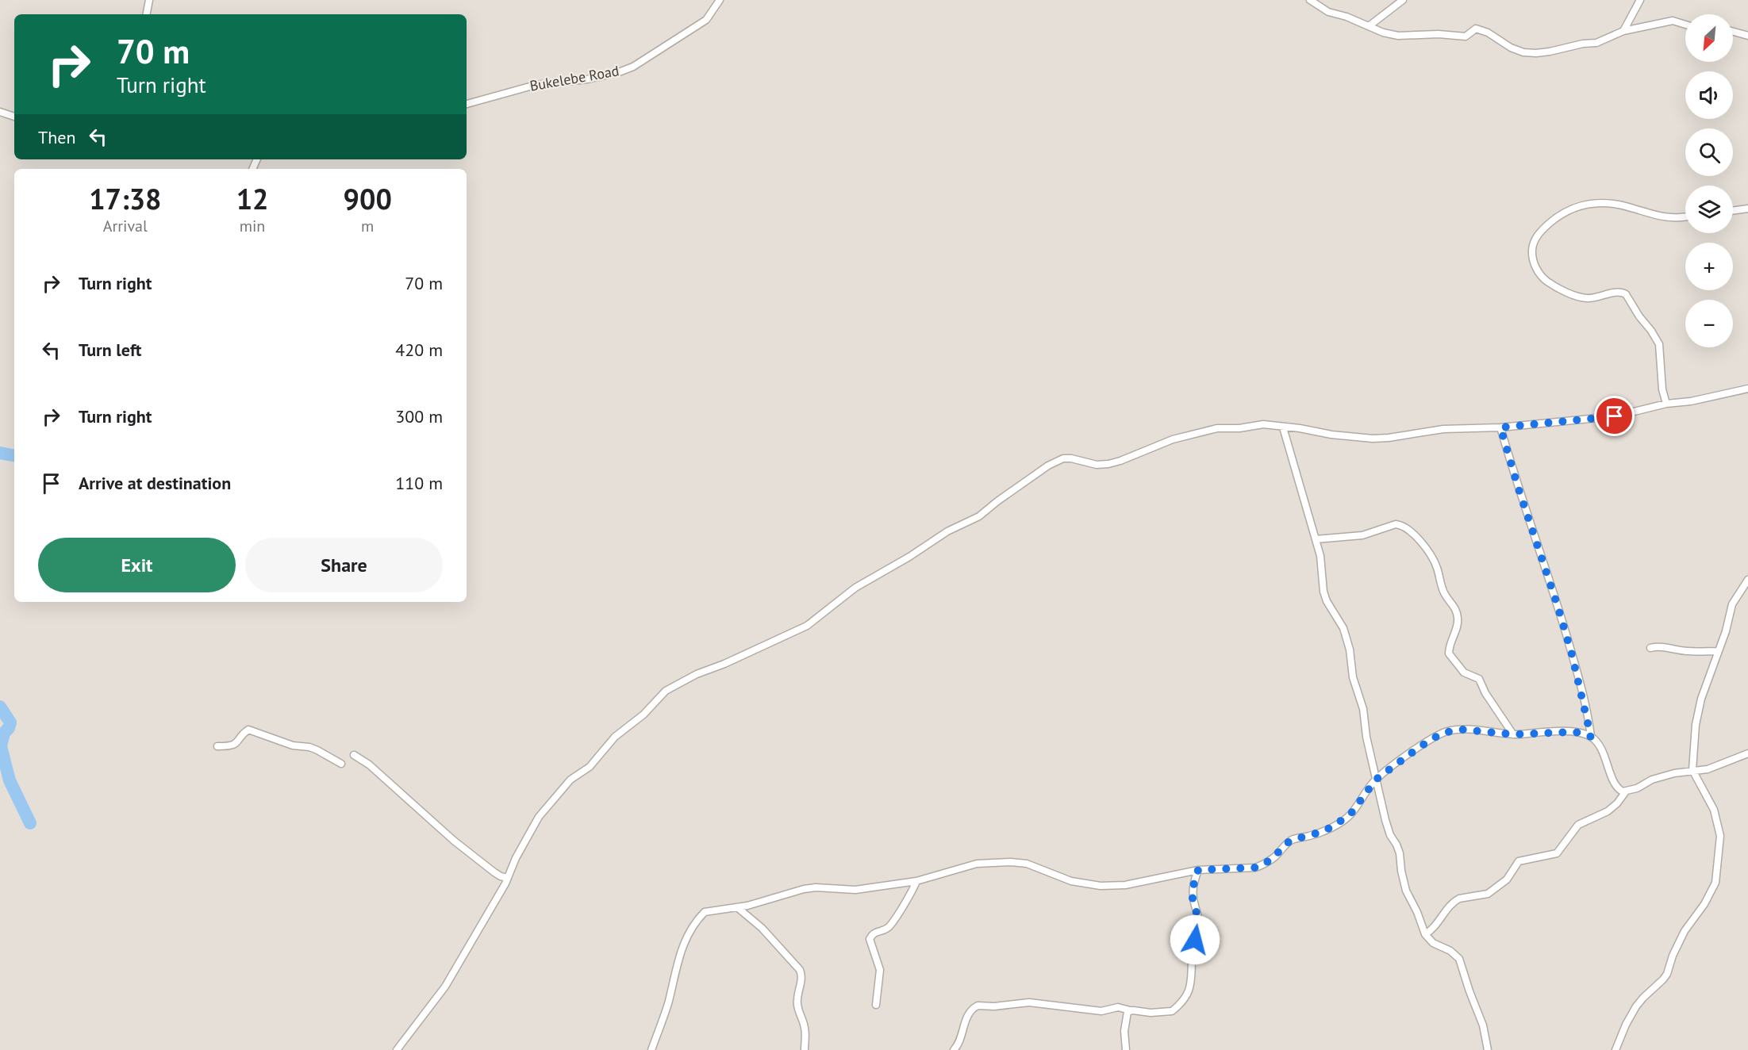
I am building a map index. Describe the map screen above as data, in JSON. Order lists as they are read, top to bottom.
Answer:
{
  "streets": {
    "street": ["Bukelebe Road"]
  },
  "north": "bottom left",
  "page": {
    "map_buttons": ["+", "−"],
    "turn": ["70 m", "Turn right"],
    "then": "Then",
    "eta": [
      "17:38",
      "Arrival",
      "12",
      "min",
      "900",
      "m"
    ],
    "list": [
      {
        "name": "Turn right",
        "value": "70 m"
      },
      {
        "name": "Turn left",
        "value": "420 m"
      },
      {
        "name": "Turn right",
        "value": "300 m"
      },
      {
        "name": "Arrive at destination",
        "value": "110 m"
      }
    ],
    "buttons": ["Exit", "Share"]
  }
}
